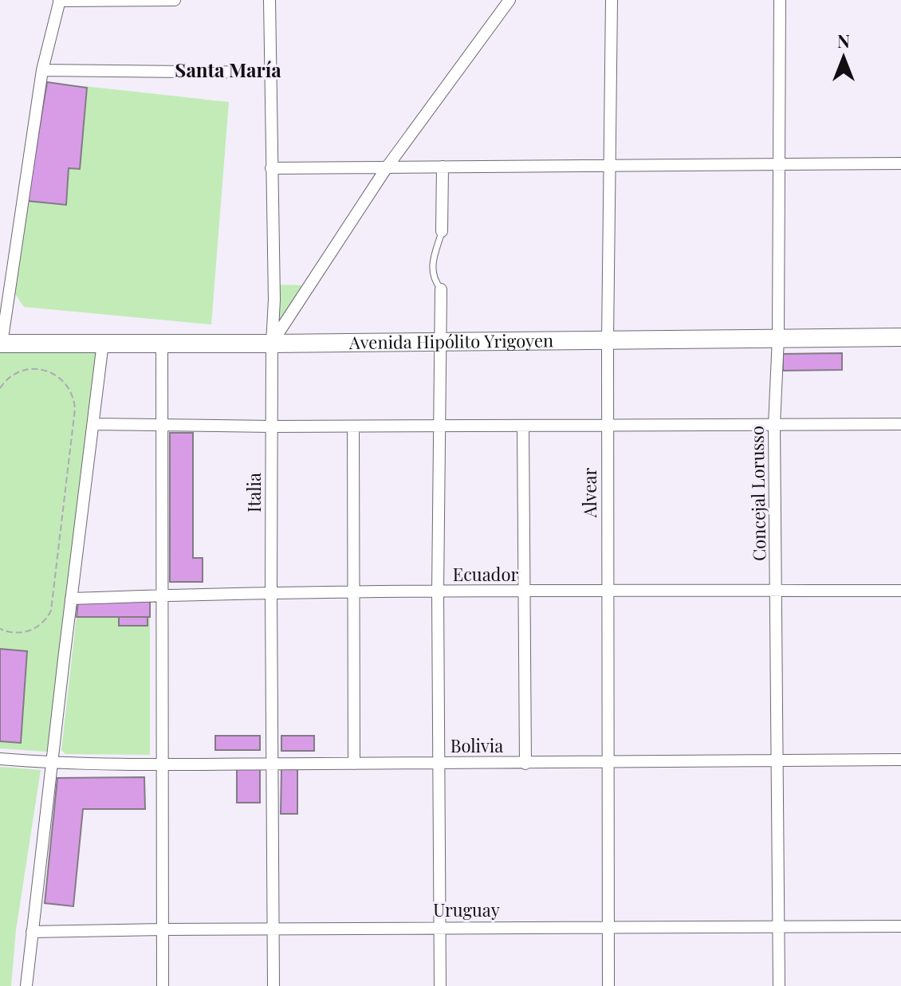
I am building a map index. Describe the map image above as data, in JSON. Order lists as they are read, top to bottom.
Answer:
{
  "streets": {
    "main road": ["Avenida Hipólito Yrigoyen"],
    "street": [
      "Italia",
      "Alvear",
      "Concejal Lorusso",
      "Ecuador",
      "Bolivia",
      "Uruguay"
    ]
  },
  "crossings": [
    ["Avenida Hipólito Yrigoyen", "Italia"],
    ["Avenida Hipólito Yrigoyen", "Alvear"],
    ["Avenida Hipólito Yrigoyen", "Concejal Lorusso"],
    ["Italia", "Ecuador"],
    ["Italia", "Bolivia"],
    ["Italia", "Uruguay"],
    ["Alvear", "Ecuador"],
    ["Alvear", "Bolivia"],
    ["Alvear", "Uruguay"],
    ["Concejal Lorusso", "Ecuador"],
    ["Concejal Lorusso", "Bolivia"],
    ["Concejal Lorusso", "Uruguay"]
  ],
  "districts": ["Santa María"],
  "north": "top"
}
